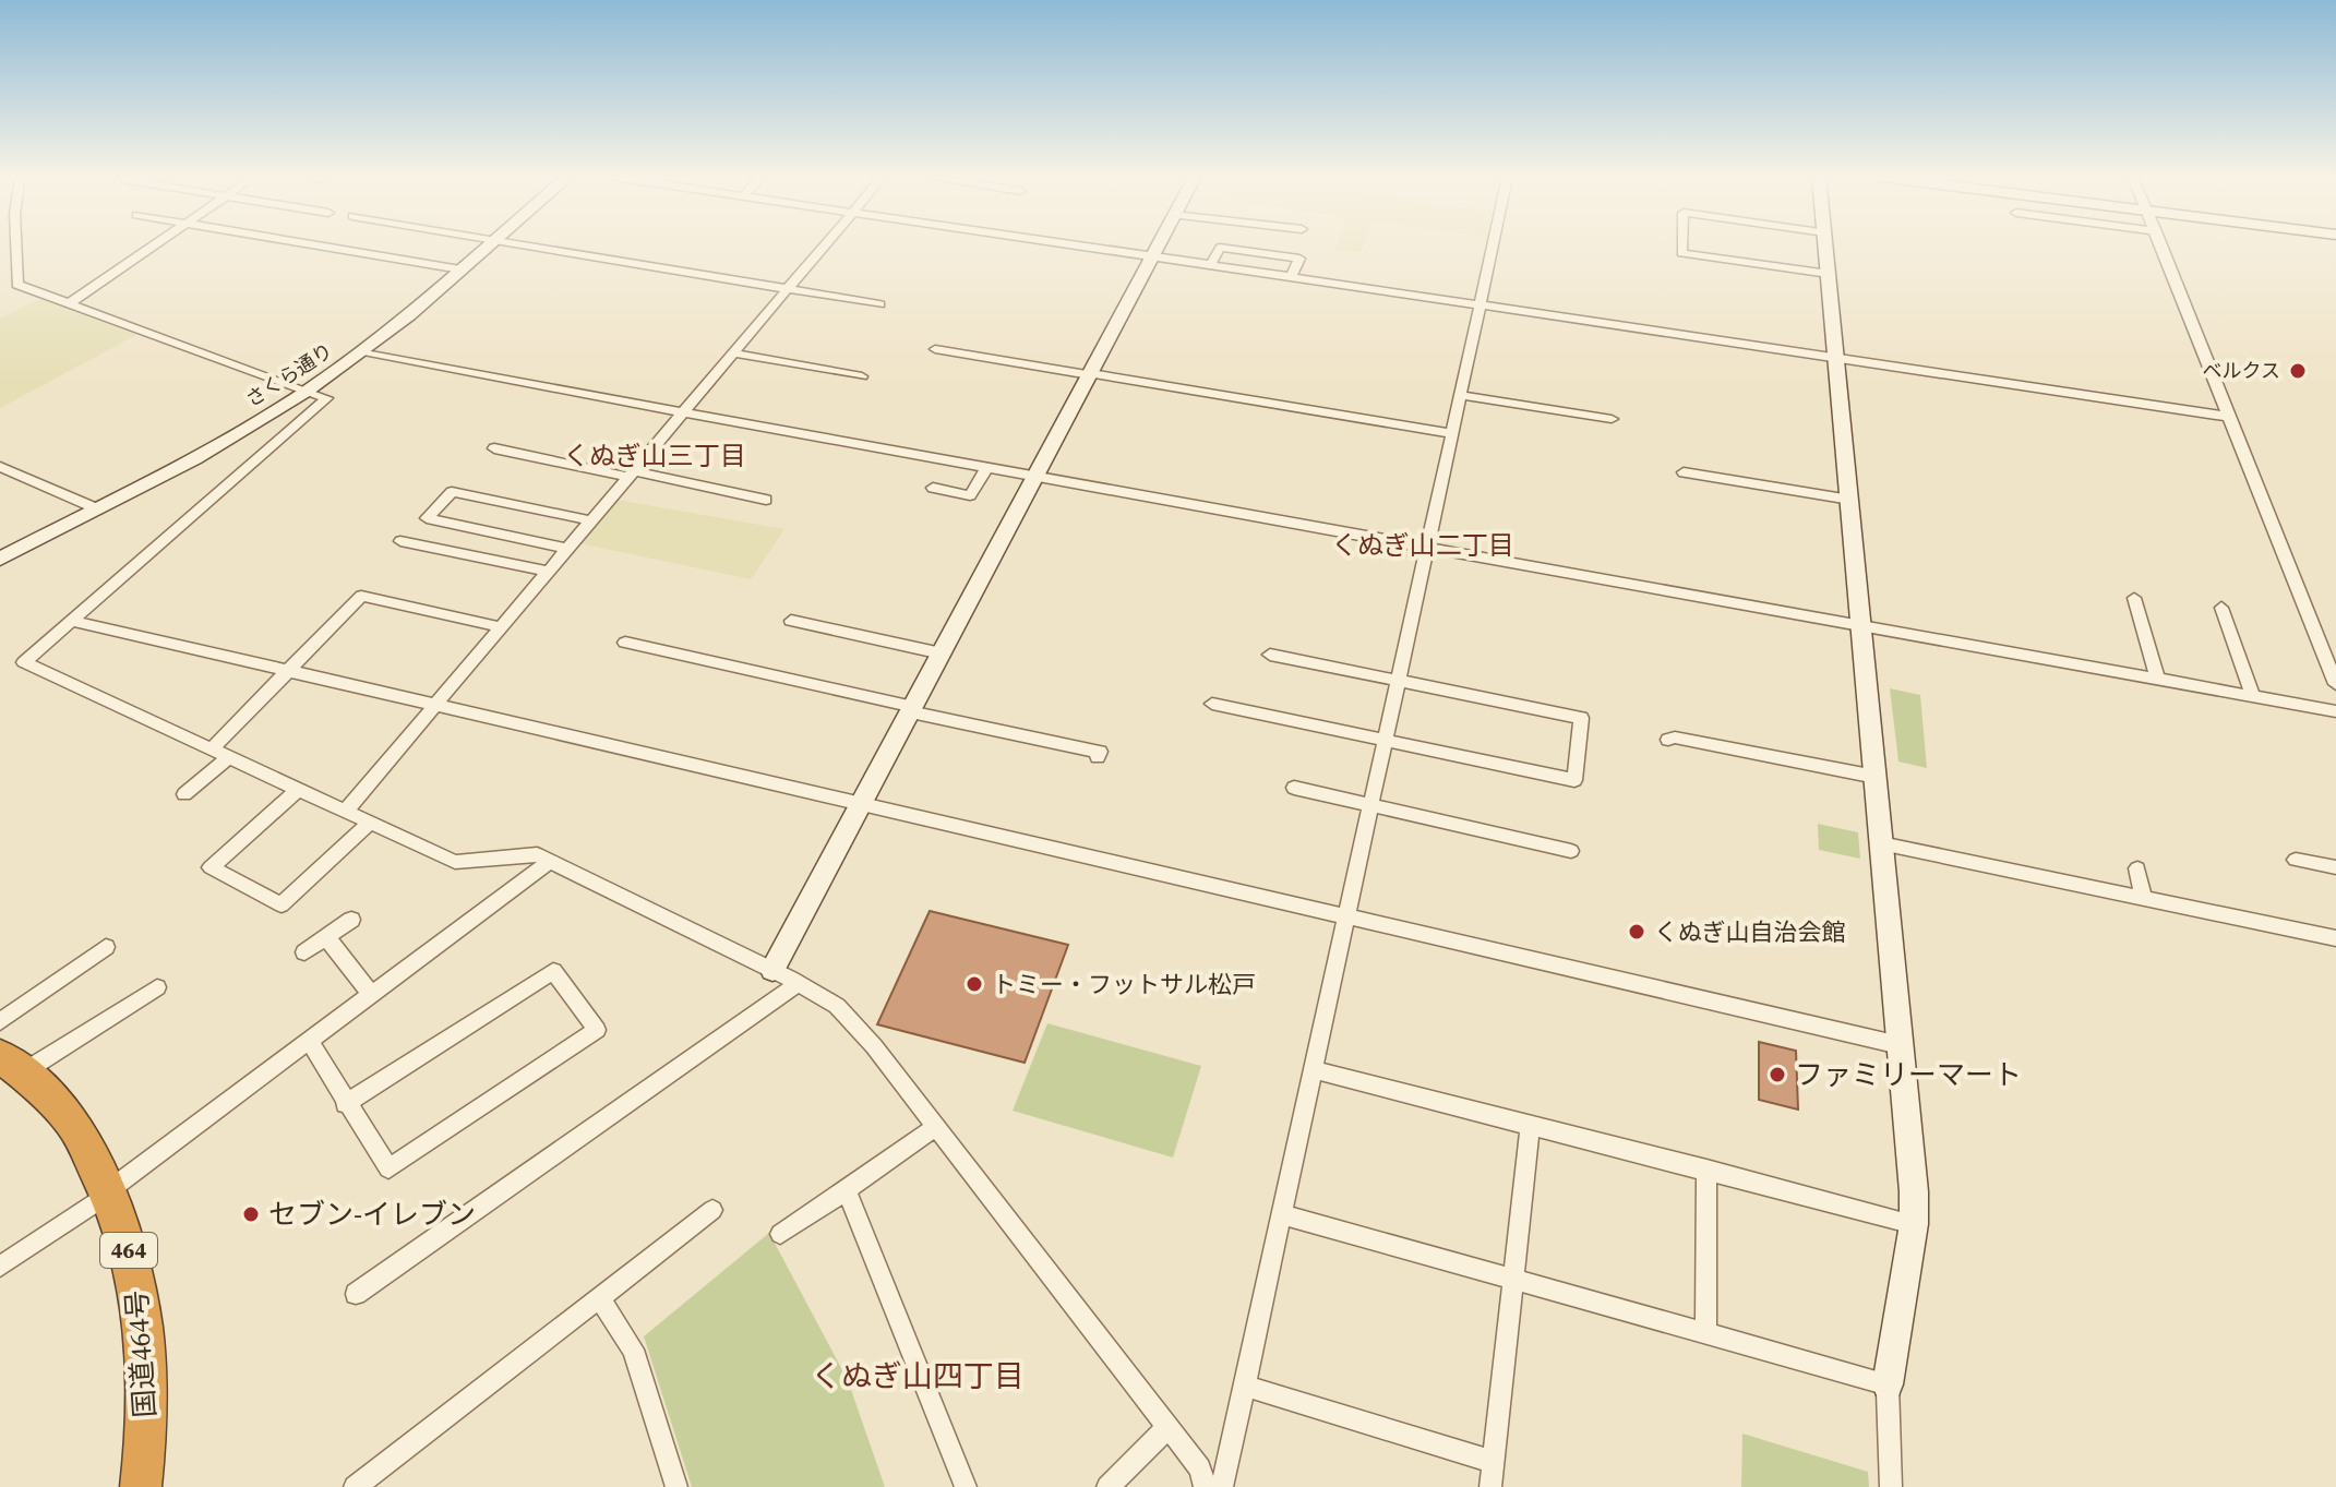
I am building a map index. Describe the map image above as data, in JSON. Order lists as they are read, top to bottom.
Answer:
{
  "streets": {
    "highway": ["464", "国道464号"],
    "street": ["さくら通り"]
  },
  "districts": ["くぬぎ山三丁目", "くぬぎ山二丁目", "くぬぎ山四丁目"],
  "places": [
    "ベルクス",
    "くぬぎ山自治会館",
    "トミー・フットサル松戸",
    "ファミリーマート",
    "セブン-イレブン"
  ]
}
